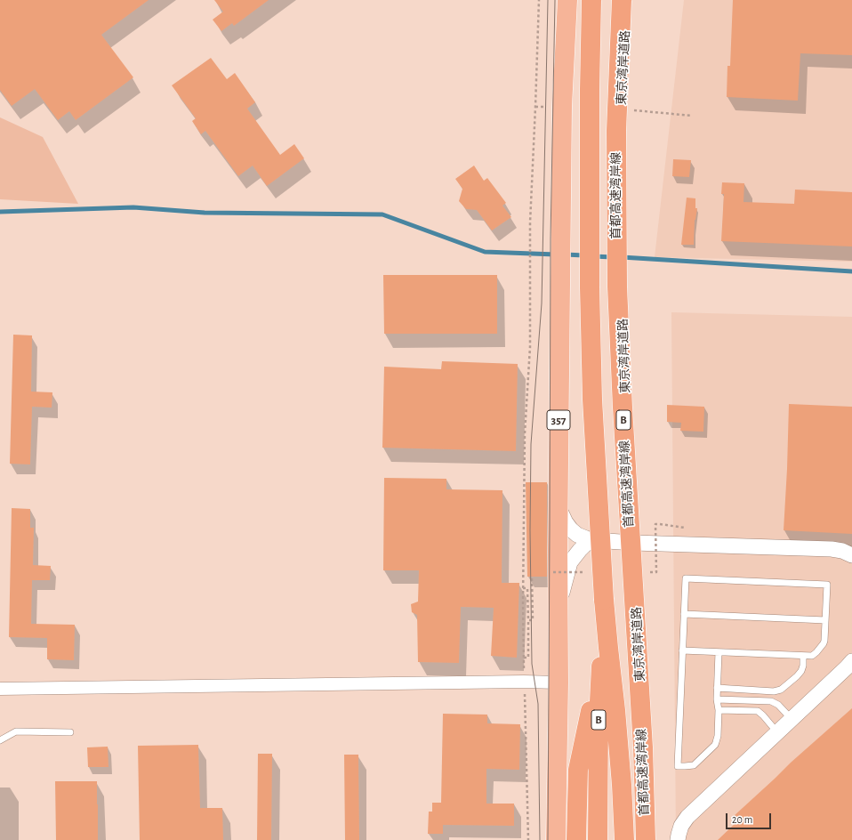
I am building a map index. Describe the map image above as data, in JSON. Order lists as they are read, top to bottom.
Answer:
{
  "streets": {
    "highway": [
      "東京湾岸道路",
      "首都高速湾岸線",
      "357",
      "B"
    ]
  },
  "crossings": [
    ["東京湾岸道路", "首都高速湾岸線"]
  ],
  "scale_bar": "20 m"
}
